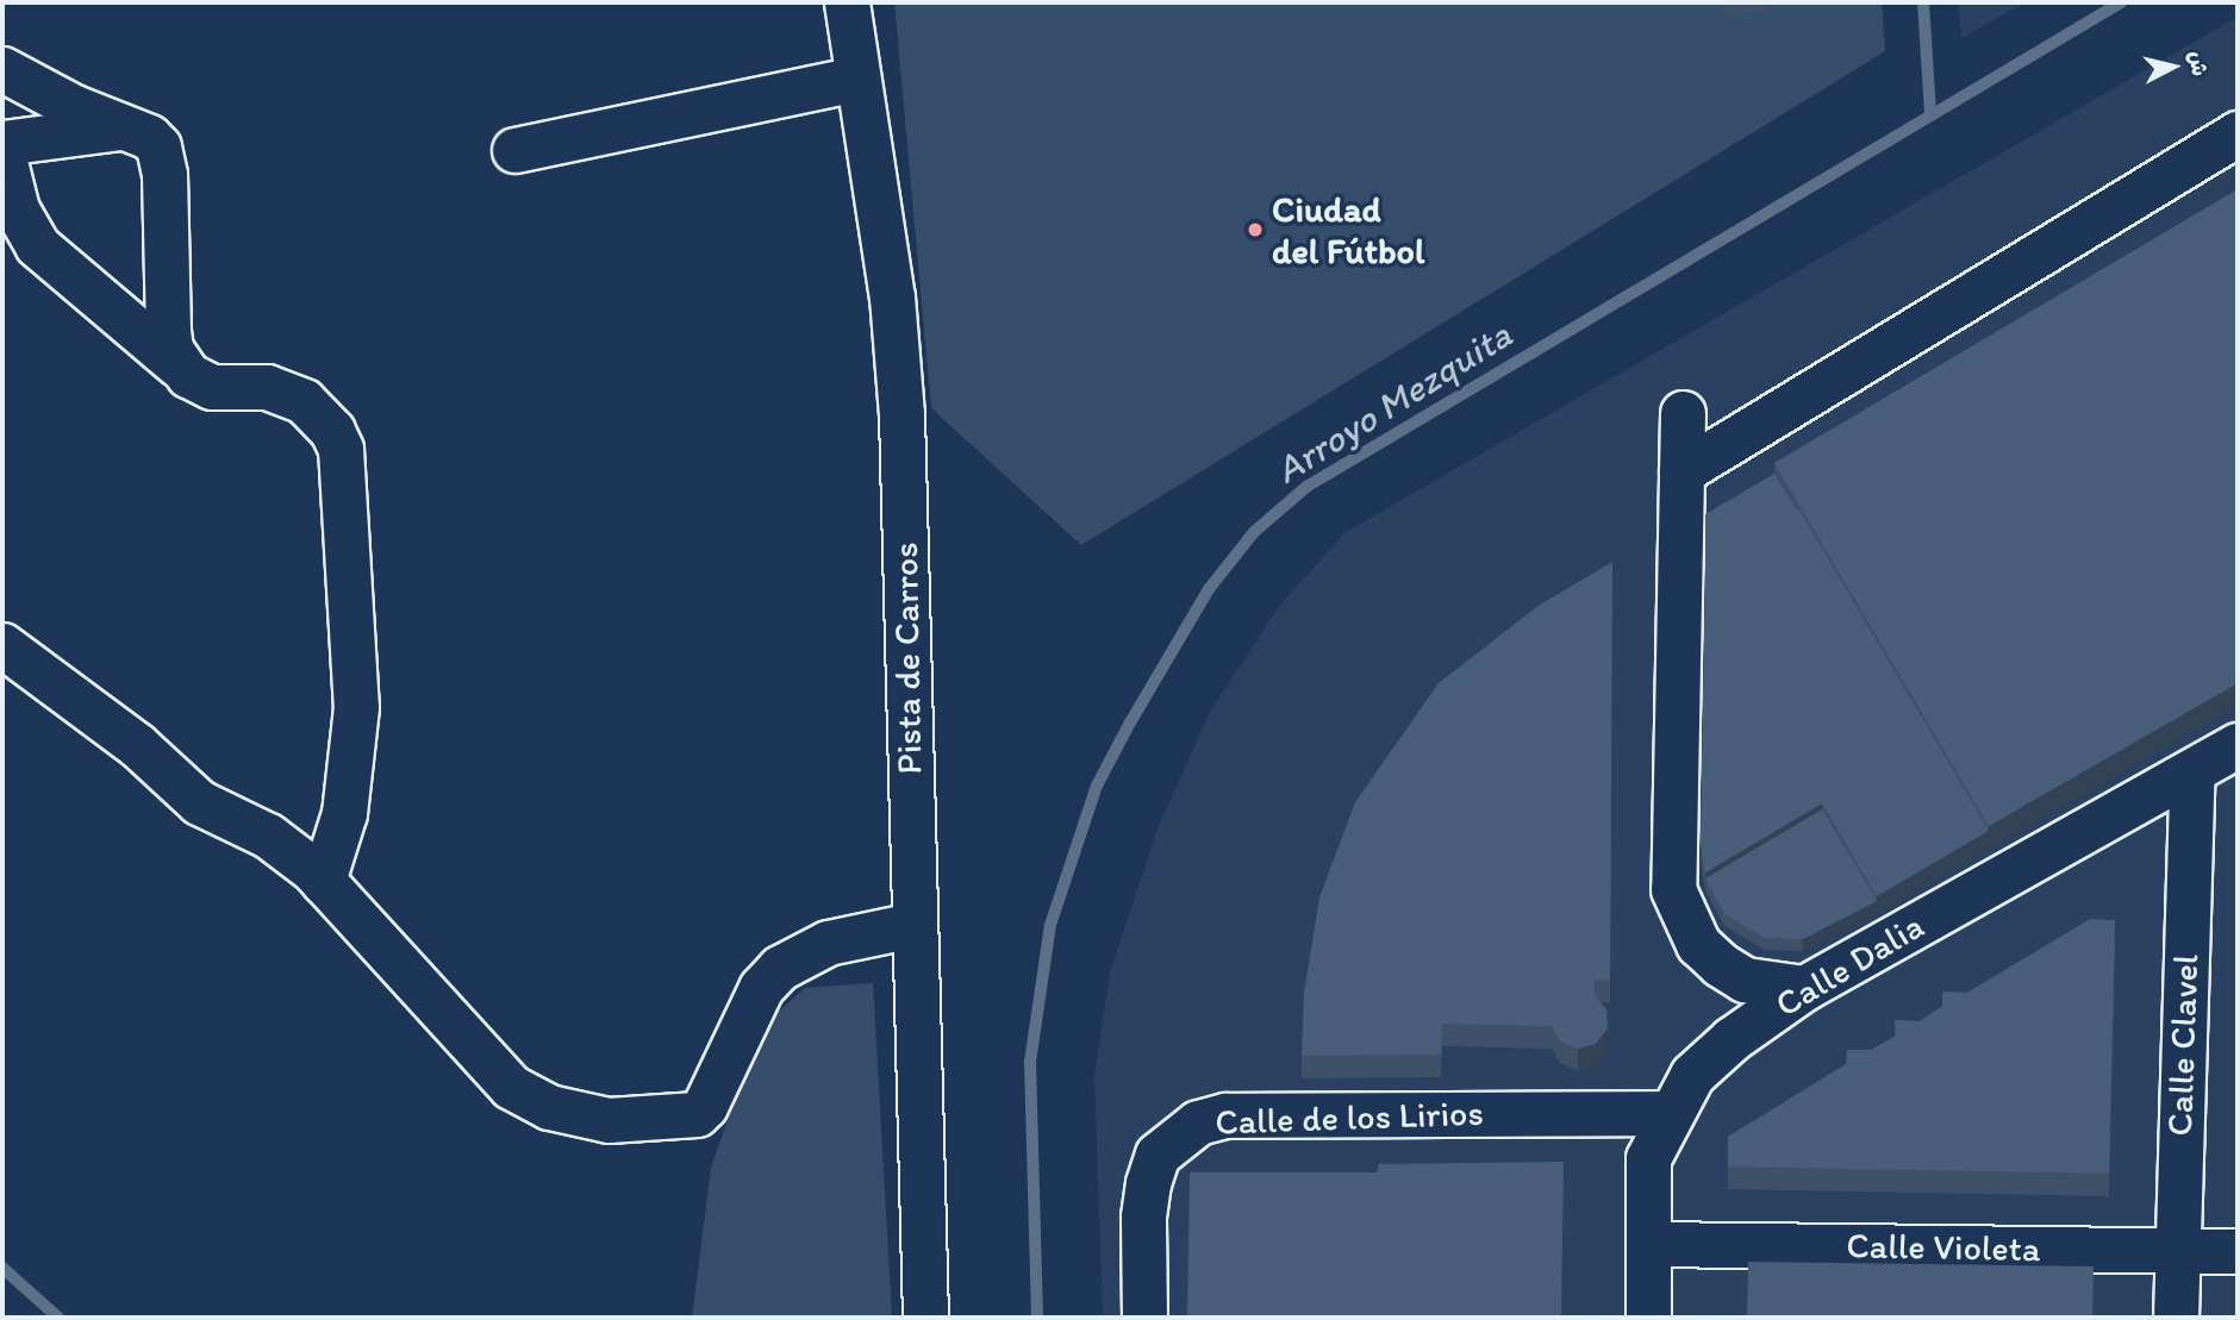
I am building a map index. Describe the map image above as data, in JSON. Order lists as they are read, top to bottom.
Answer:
{
  "streets": {
    "street": [
      "Pista de Carros",
      "Calle Dalia",
      "Calle Clavel",
      "Calle de los Lirios",
      "Calle Violeta"
    ]
  },
  "crossings": [
    ["Calle Dalia", "Calle Clavel"],
    ["Calle Dalia", "Calle de los Lirios"],
    ["Calle Dalia", "Calle Violeta"],
    ["Calle Clavel", "Calle Violeta"]
  ],
  "water": ["Arroyo Mezquita"],
  "places": ["Ciudad del Fútbol"],
  "north": "right"
}
